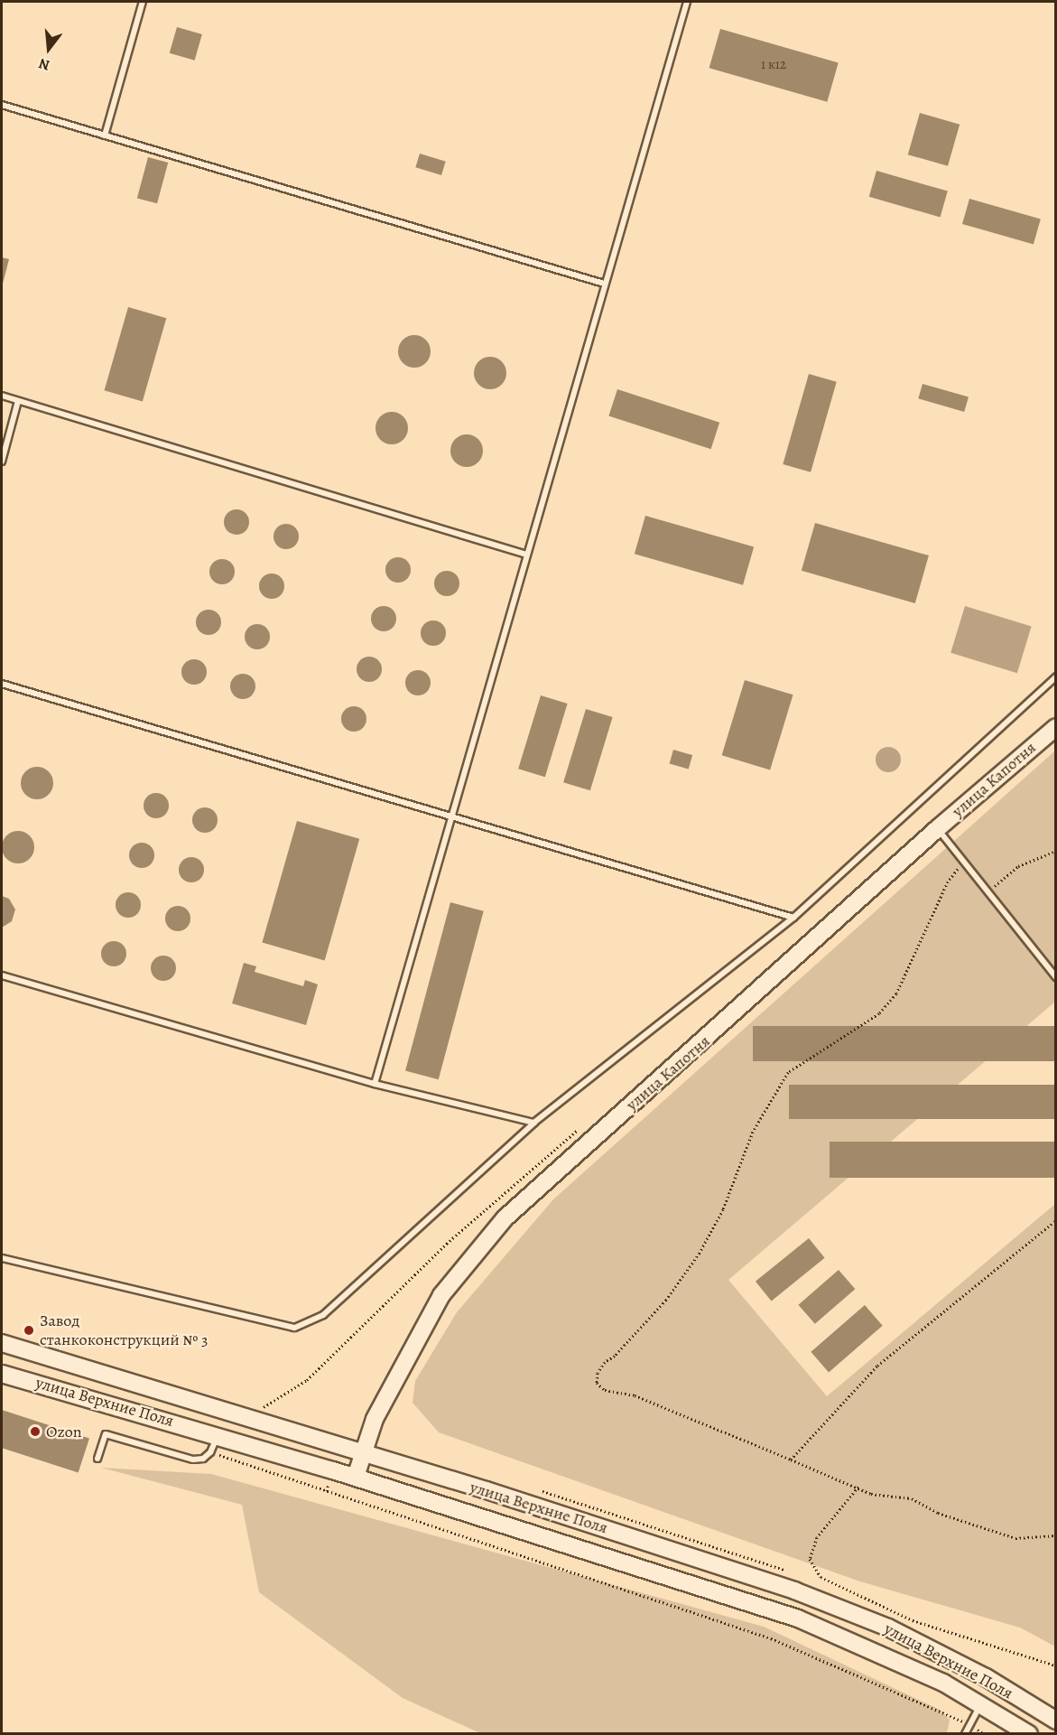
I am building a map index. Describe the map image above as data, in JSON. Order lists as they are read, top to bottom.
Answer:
{
  "streets": {
    "main road": ["улица Капотня", "улица Верхние Поля"]
  },
  "crossings": [
    ["улица Капотня", "улица Верхние Поля"]
  ],
  "places": ["Завод станкоконструкций № 3", "Ozon"],
  "house_numbers": ["1 к12"],
  "north": "bottom"
}
